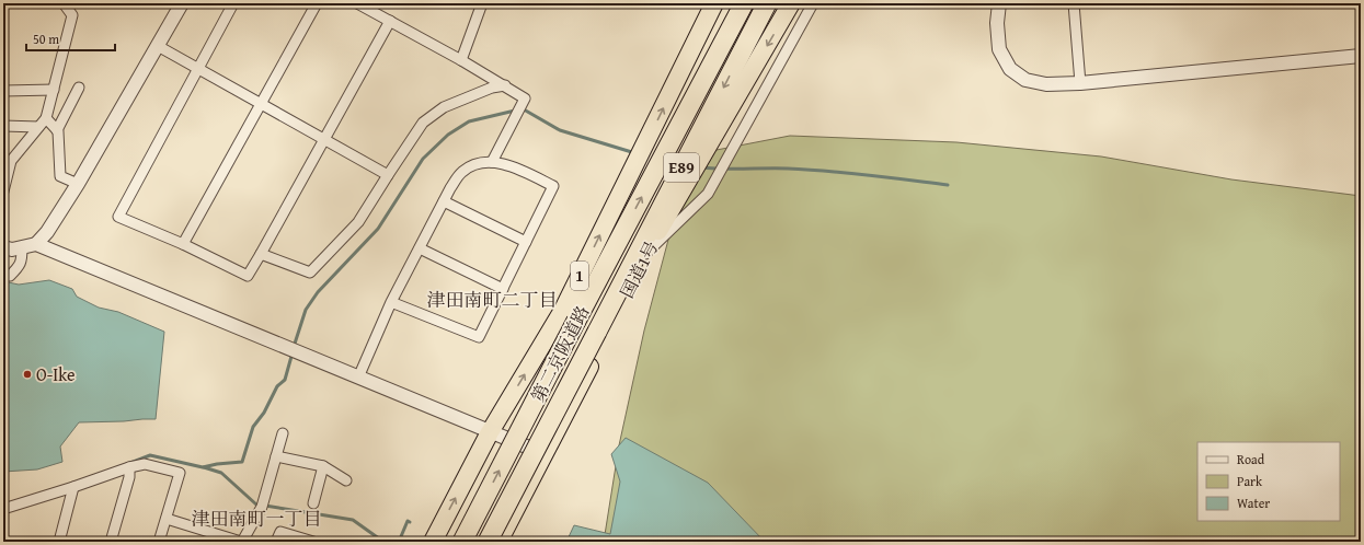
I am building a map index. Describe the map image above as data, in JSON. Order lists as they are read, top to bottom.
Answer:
{
  "streets": {
    "highway": [
      "E89",
      "国道1号",
      "1",
      "第二京阪道路"
    ]
  },
  "crossings": [
    ["国道1号", "第二京阪道路"]
  ],
  "districts": ["津田南町二丁目", "津田南町一丁目"],
  "places": ["O-Ike"],
  "legend": ["Road", "Park", "Water"],
  "scale_bar": "50 m"
}
